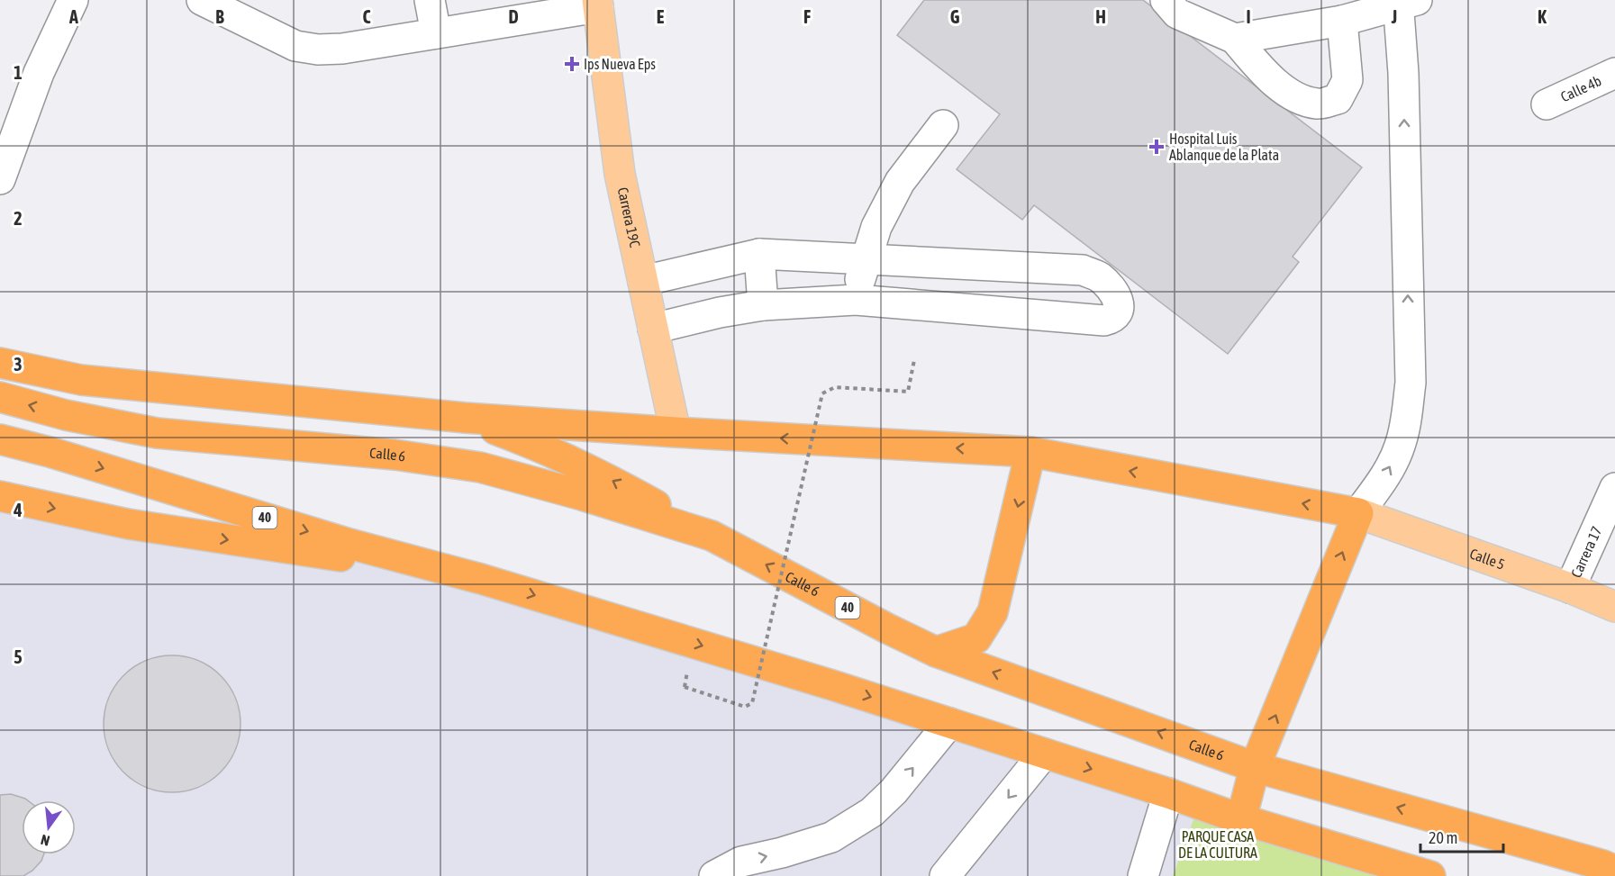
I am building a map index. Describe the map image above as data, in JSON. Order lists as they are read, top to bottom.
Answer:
{
  "streets": {
    "highway": ["Calle 6", "40"],
    "main road": ["Carrera 19C", "Calle 5"],
    "street": ["Calle 4b", "Carrera 17"]
  },
  "crossings": [
    ["Carrera 17", "Calle 5"]
  ],
  "parks": ["PARQUE CASA DE LA CULTURA"],
  "places": {
    "health": ["Ips Nueva Eps", "Hospital Luis Ablanque de la Plata"]
  },
  "scale_bar": "20 m",
  "north": "bottom",
  "grid": {
    "columns": [
      "A",
      "B",
      "C",
      "D",
      "E",
      "F",
      "G",
      "H",
      "I",
      "J",
      "K"
    ],
    "rows": [
      "1",
      "2",
      "3",
      "4",
      "5"
    ]
  }
}
